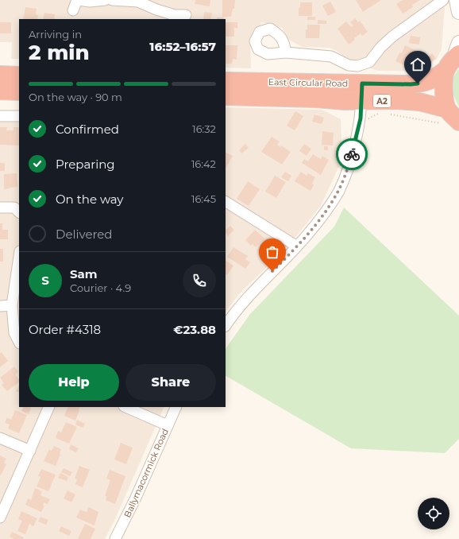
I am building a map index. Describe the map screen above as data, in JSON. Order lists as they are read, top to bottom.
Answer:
{
  "streets": {
    "highway": ["East Circular Road", "A2"],
    "street": ["Ballymacormick Road"]
  },
  "crossings": [
    ["East Circular Road", "A2"]
  ],
  "page": {
    "heading": ["2 min", "Arriving in", "16:52–16:57"],
    "panel": [
      "Sam",
      "Courier · 4.9",
      "Order #4318",
      "€23.88"
    ],
    "bar": "On the way · 90 m",
    "list": [
      ["Confirmed", "16:32"],
      ["Preparing", "16:42"],
      ["On the way", "16:45"],
      "Delivered"
    ],
    "round": "S",
    "buttons": ["Help", "Share"]
  }
}
